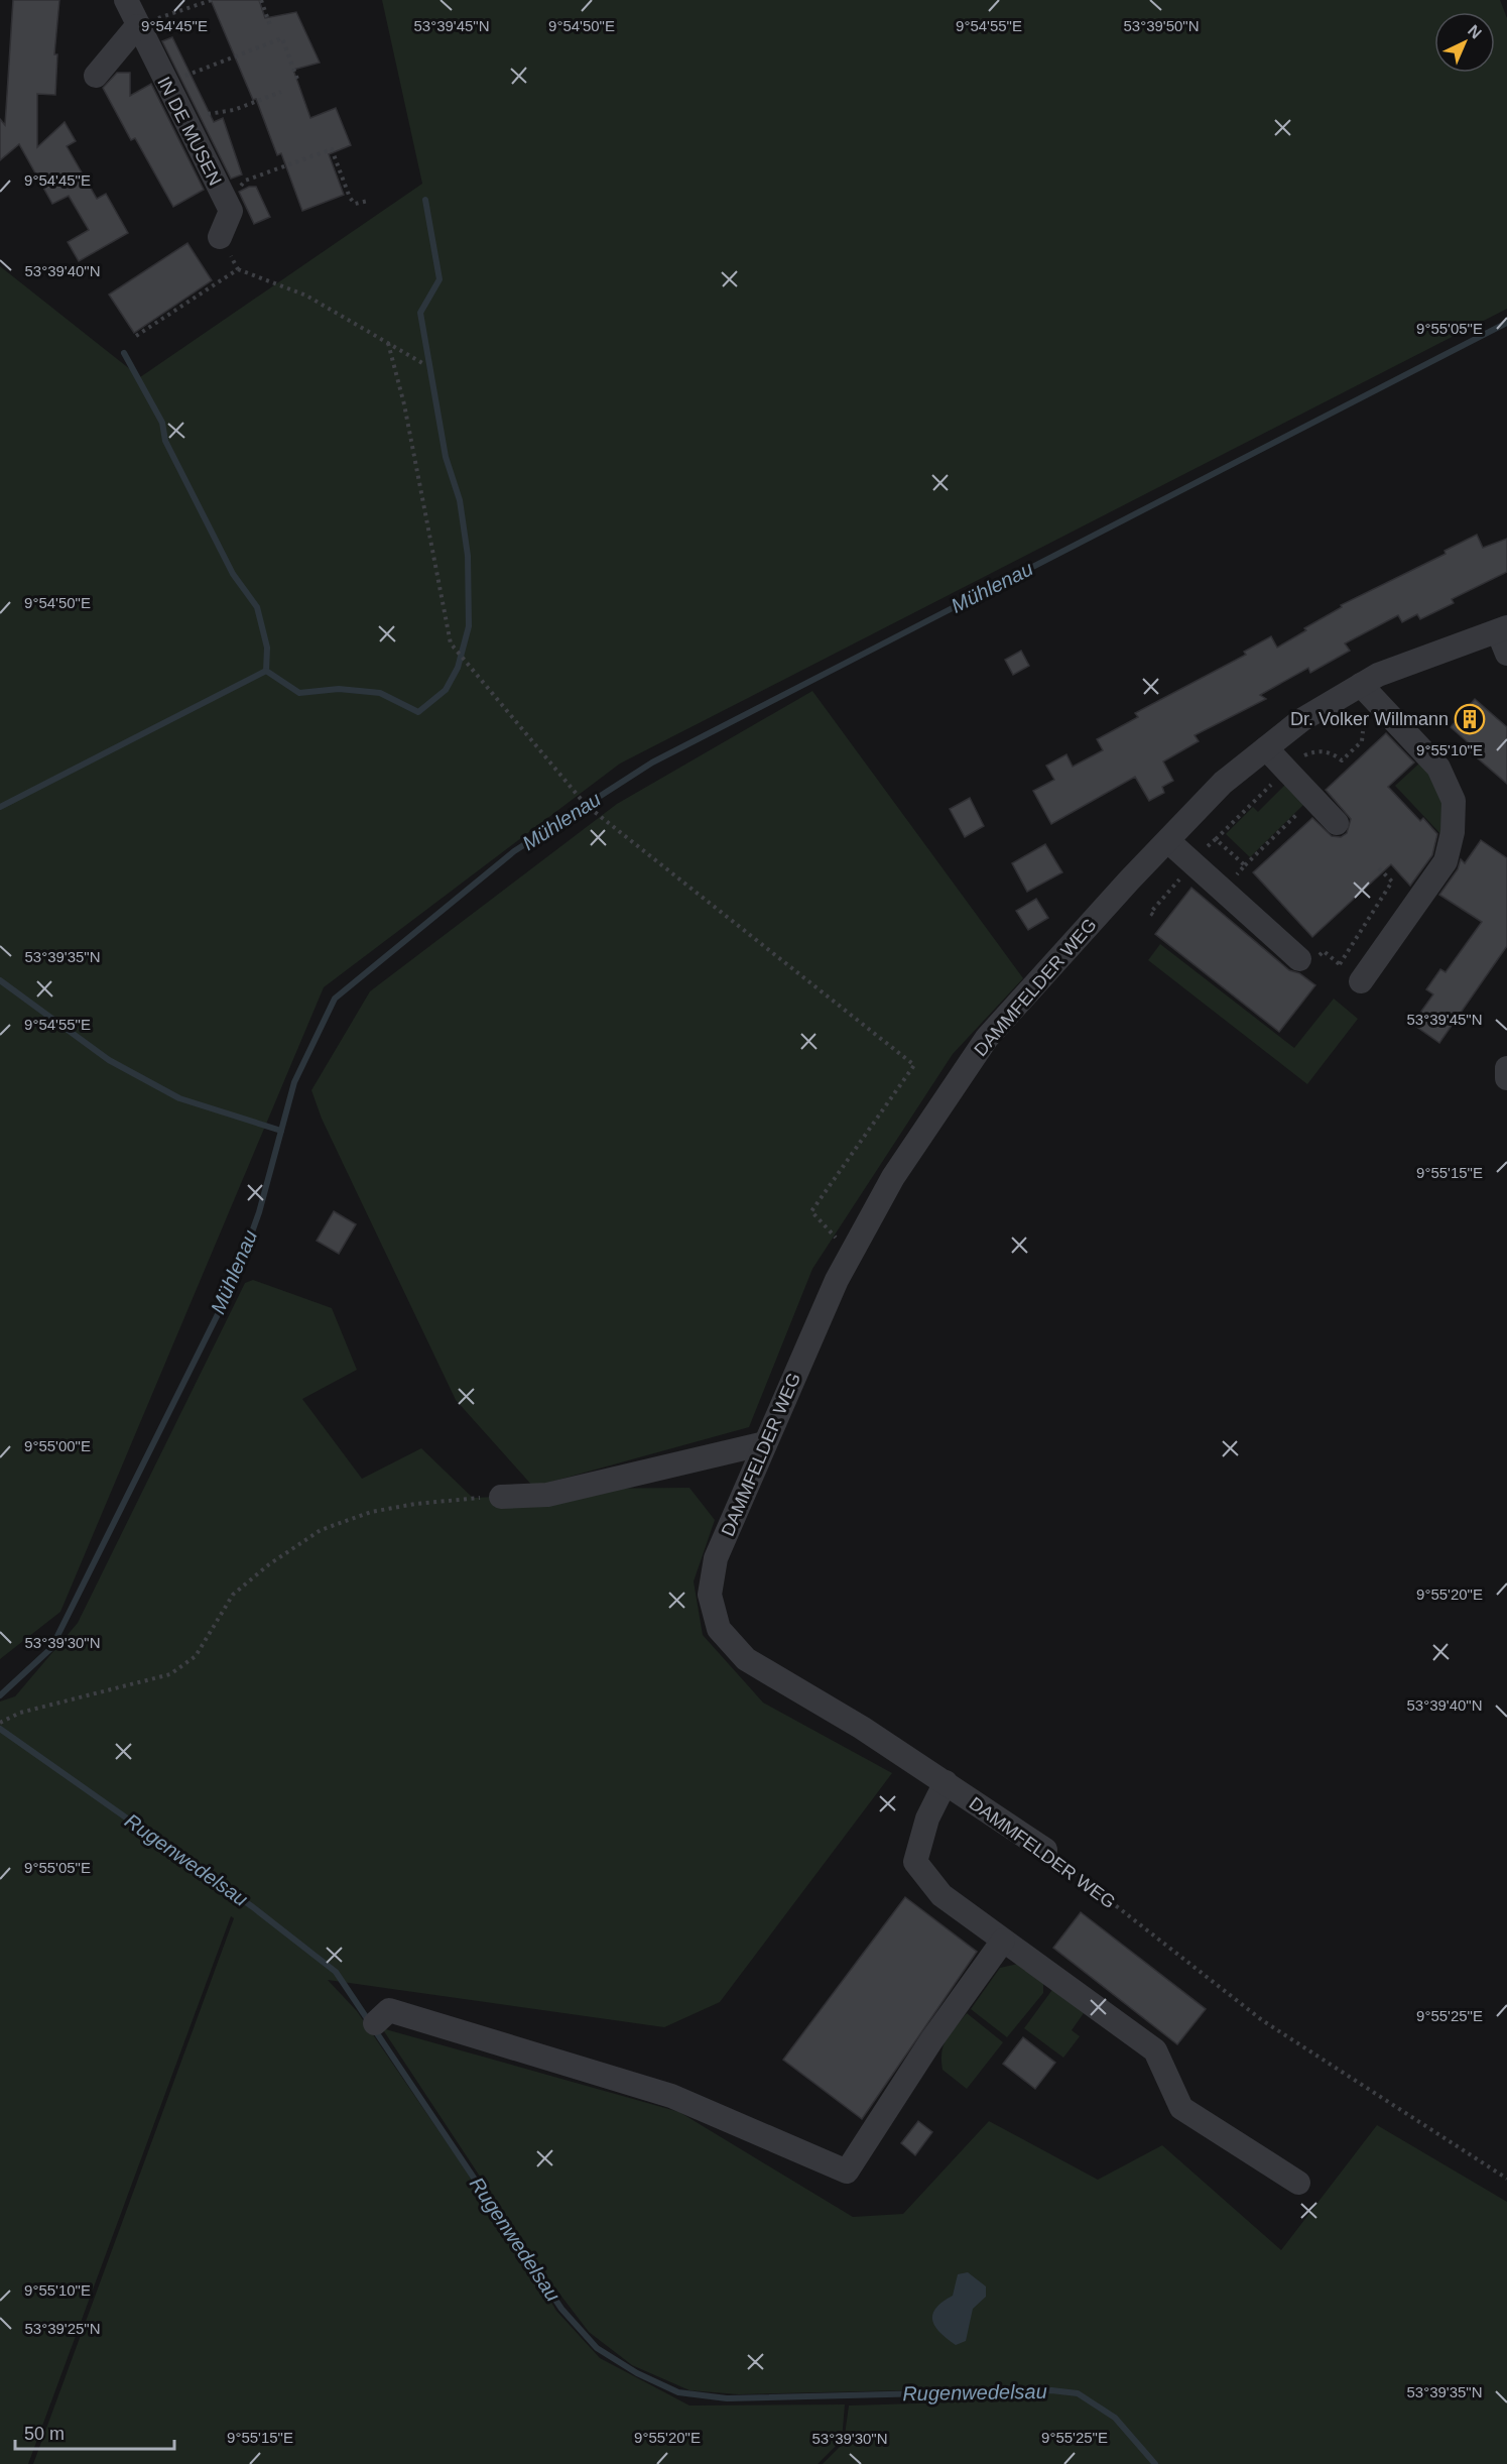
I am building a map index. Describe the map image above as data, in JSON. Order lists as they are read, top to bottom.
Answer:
{
  "streets": {
    "street": ["IN DE MUSEN", "DAMMFELDER WEG"]
  },
  "water": ["Mühlenau", "Rugenwedelsau"],
  "places": {
    "building": ["Dr. Volker Willmann"]
  },
  "scale_bar": "50 m",
  "north": "top right",
  "coordinates": [
    "53°39'45\"N",
    "53°39'50\"N",
    "9°54'45\"E",
    "9°54'50\"E",
    "9°54'55\"E",
    "53°39'40\"N",
    "9°55'05\"E",
    "9°55'10\"E",
    "53°39'35\"N",
    "9°55'15\"E",
    "9°55'00\"E",
    "9°55'20\"E",
    "53°39'30\"N",
    "9°55'25\"E",
    "53°39'25\"N"
  ]
}
